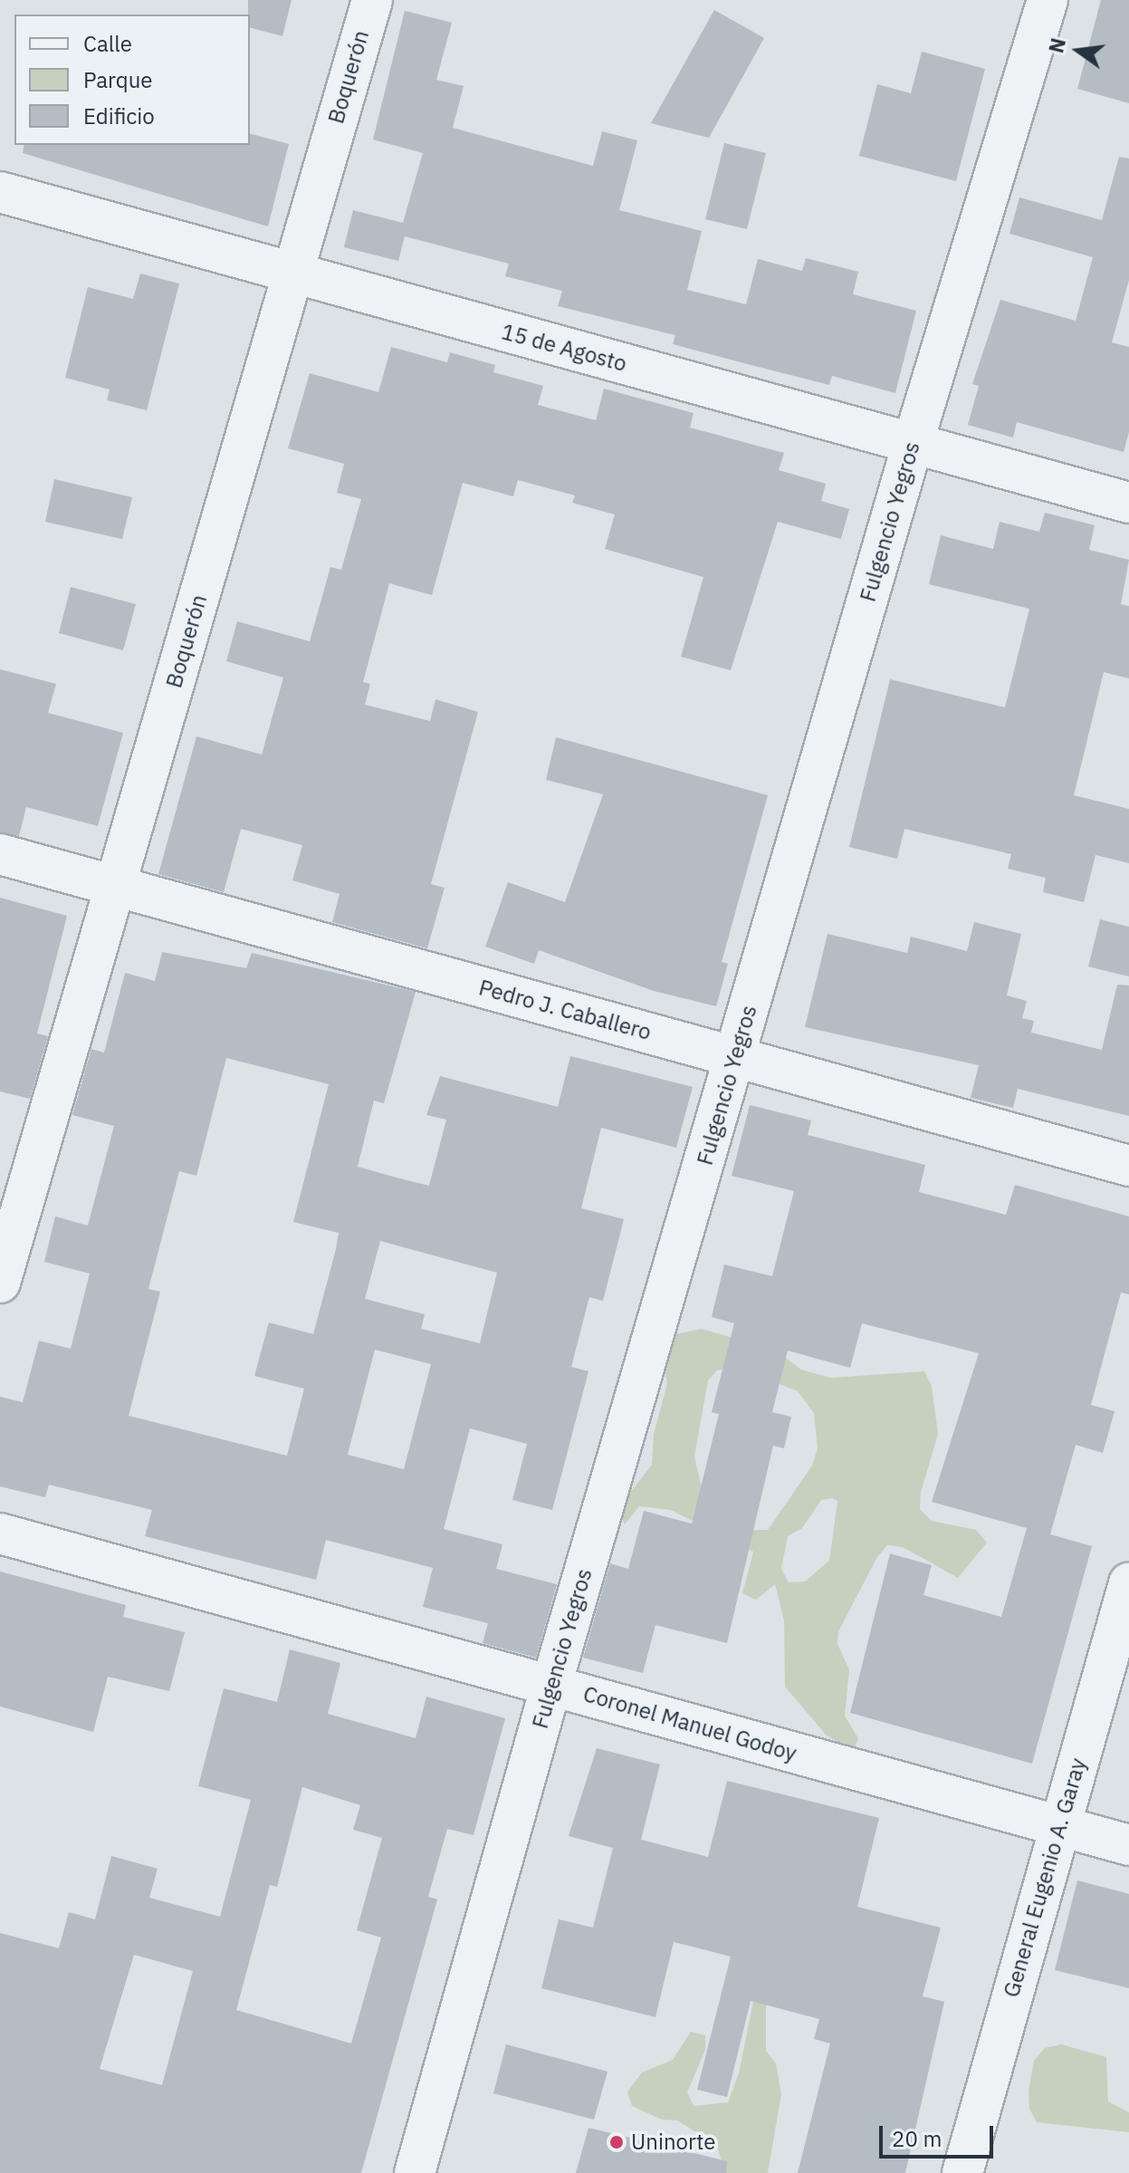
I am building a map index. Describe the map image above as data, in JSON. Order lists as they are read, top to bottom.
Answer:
{
  "streets": {
    "street": [
      "Boquerón",
      "15 de Agosto",
      "Fulgencio Yegros",
      "Pedro J. Caballero",
      "Coronel Manuel Godoy",
      "General Eugenio A. Garay"
    ]
  },
  "crossings": [
    ["Boquerón", "15 de Agosto"],
    ["Boquerón", "Pedro J. Caballero"],
    ["15 de Agosto", "Fulgencio Yegros"],
    ["Fulgencio Yegros", "Pedro J. Caballero"],
    ["Fulgencio Yegros", "Coronel Manuel Godoy"],
    ["Coronel Manuel Godoy", "General Eugenio A. Garay"]
  ],
  "places": ["Uninorte"],
  "legend": ["Calle", "Parque", "Edificio"],
  "scale_bar": "20 m",
  "north": "left"
}
